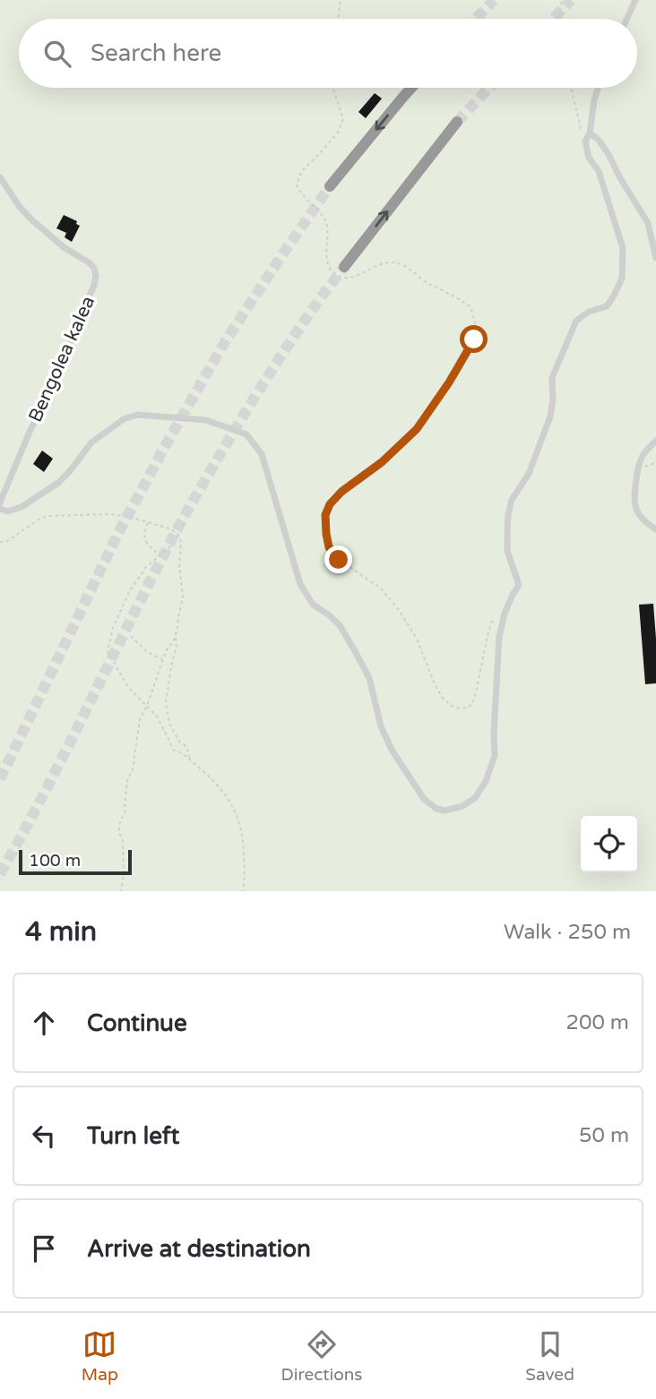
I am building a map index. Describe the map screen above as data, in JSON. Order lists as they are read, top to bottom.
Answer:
{
  "streets": {
    "street": ["Bengolea kalea"]
  },
  "scale_bar": "100 m",
  "page": {
    "search": "Search here",
    "scale": "100 m",
    "heading": ["4 min", "Walk · 250 m"],
    "list": [
      ["Continue", "200 m"],
      ["Turn left", "50 m"],
      "Arrive at destination"
    ],
    "nav": ["Map", "Directions", "Saved"]
  }
}
